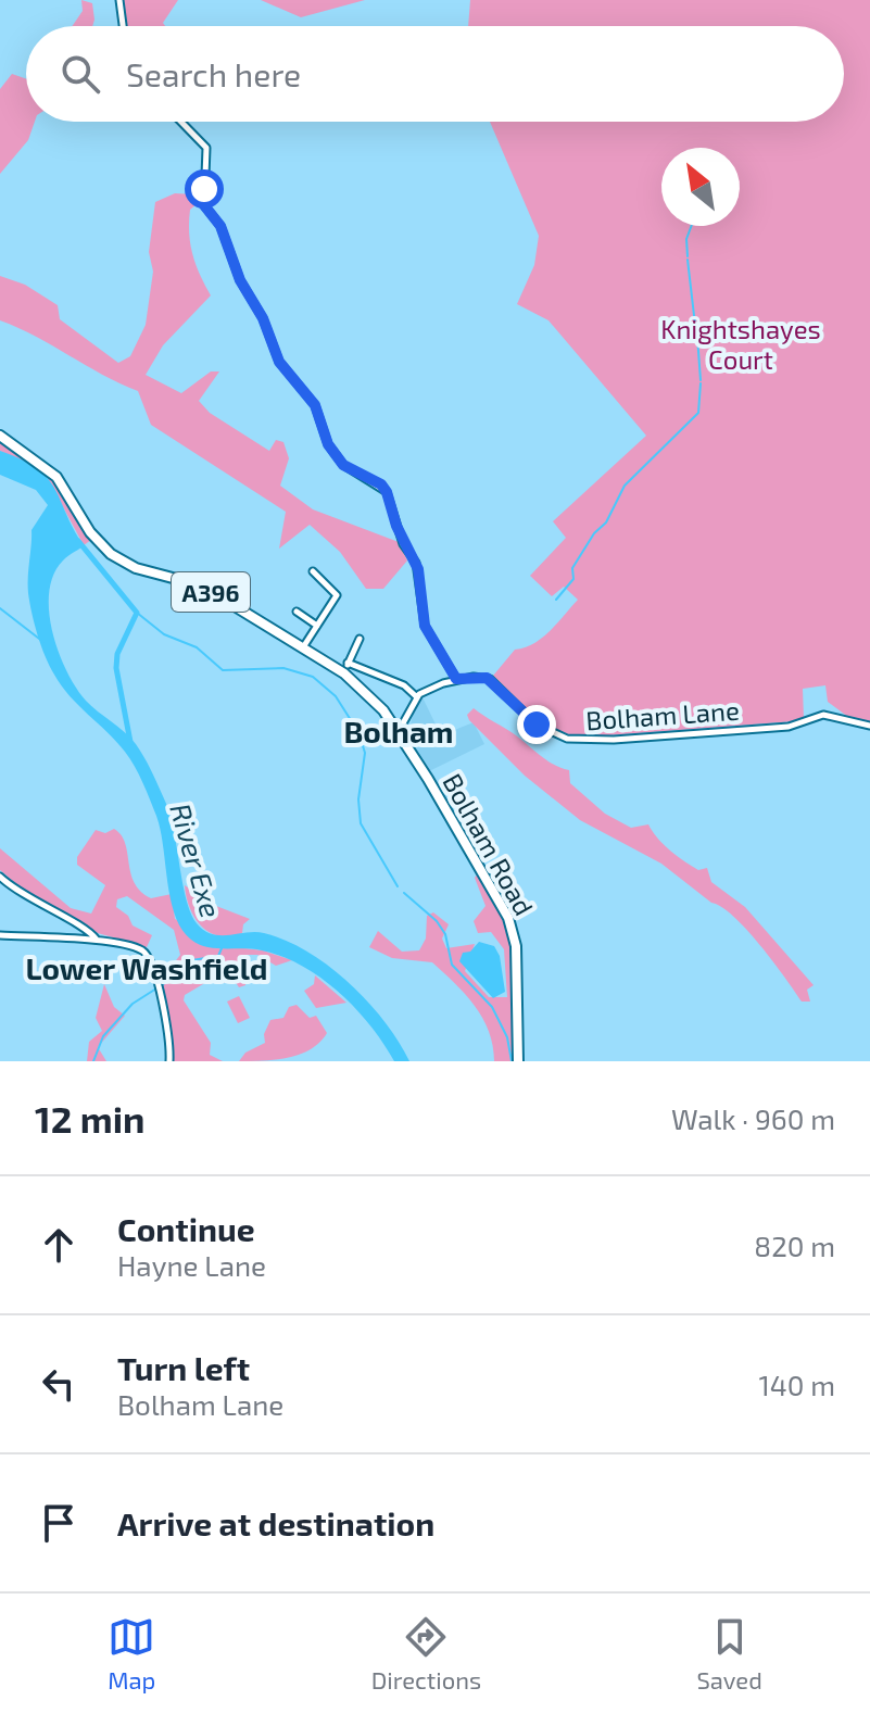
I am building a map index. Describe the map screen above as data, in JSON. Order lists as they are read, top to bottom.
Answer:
{
  "streets": {
    "main road": ["A396", "Bolham Road"],
    "street": ["Bolham Lane"]
  },
  "crossings": [
    ["A396", "Bolham Road"]
  ],
  "districts": ["Bolham", "Lower Washfield"],
  "water": ["River Exe"],
  "parks": ["Knightshayes Court"],
  "north": "top left",
  "page": {
    "search": "Search here",
    "heading": ["12 min", "Walk · 960 m"],
    "list": [
      ["Continue", "Hayne Lane", "820 m"],
      ["Turn left", "Bolham Lane", "140 m"],
      "Arrive at destination"
    ],
    "nav": ["Map", "Directions", "Saved"]
  }
}
